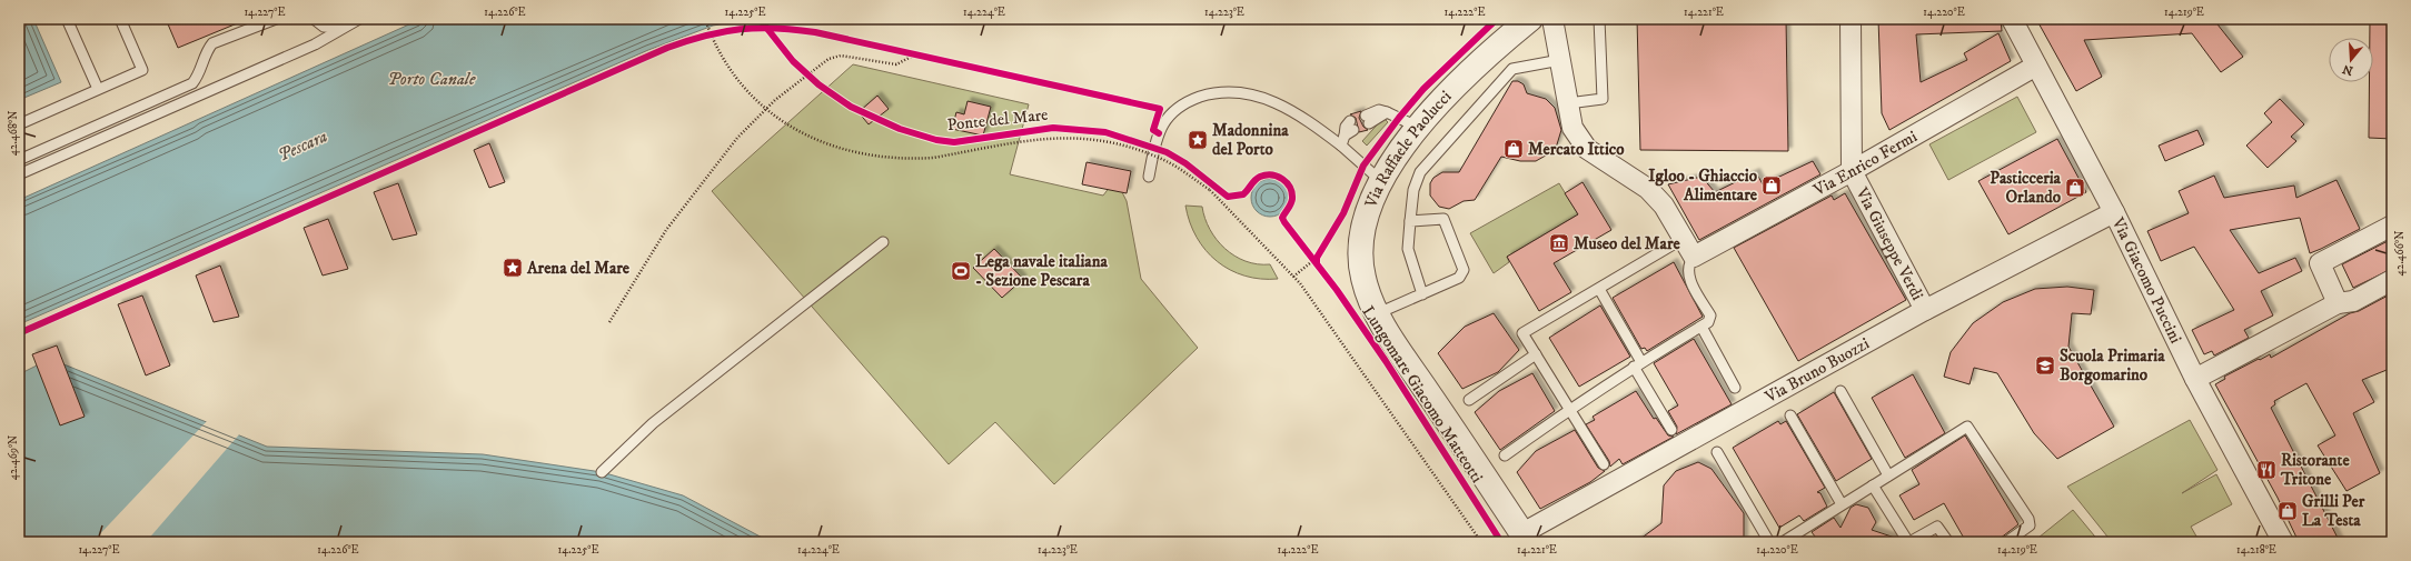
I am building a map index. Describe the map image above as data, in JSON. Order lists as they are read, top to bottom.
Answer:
{
  "streets": {
    "street": [
      "Via Raffaele Paolucci",
      "Via Enrico Fermi",
      "Via Giuseppe Verdi",
      "Via Giacomo Puccini",
      "Via Bruno Buozzi",
      "Lungomare Giacomo Matteotti"
    ],
    "cycle path": ["Ponte del Mare"]
  },
  "crossings": [
    ["Ponte del Mare", "Lungomare Giacomo Matteotti"],
    ["Via Raffaele Paolucci", "Lungomare Giacomo Matteotti"],
    ["Via Enrico Fermi", "Via Giuseppe Verdi"],
    ["Via Enrico Fermi", "Via Giacomo Puccini"],
    ["Via Giuseppe Verdi", "Via Bruno Buozzi"],
    ["Via Giacomo Puccini", "Via Bruno Buozzi"],
    ["Via Bruno Buozzi", "Lungomare Giacomo Matteotti"]
  ],
  "water": ["Porto Canale", "Pescara"],
  "places": {
    "place": ["Madonnina del Porto", "Arena del Mare"],
    "shop": [
      "Mercato Ittico",
      "Igloo - Ghiaccio Alimentare",
      "Pasticceria Orlando",
      "Grilli Per La Testa"
    ],
    "museum": ["Museo del Mare"],
    "sports": ["Lega navale italiana - Sezione Pescara"],
    "school or university": ["Scuola Primaria Borgomarino"],
    "restaurant": ["Ristorante Tritone"]
  },
  "north": "bottom",
  "coordinates": [
    "14.227°E",
    "14.226°E",
    "14.225°E",
    "14.224°E",
    "14.223°E",
    "14.222°E",
    "14.221°E",
    "14.220°E",
    "14.219°E",
    "42.468°N",
    "42.466°N",
    "42.469°N",
    "14.218°E"
  ]
}
